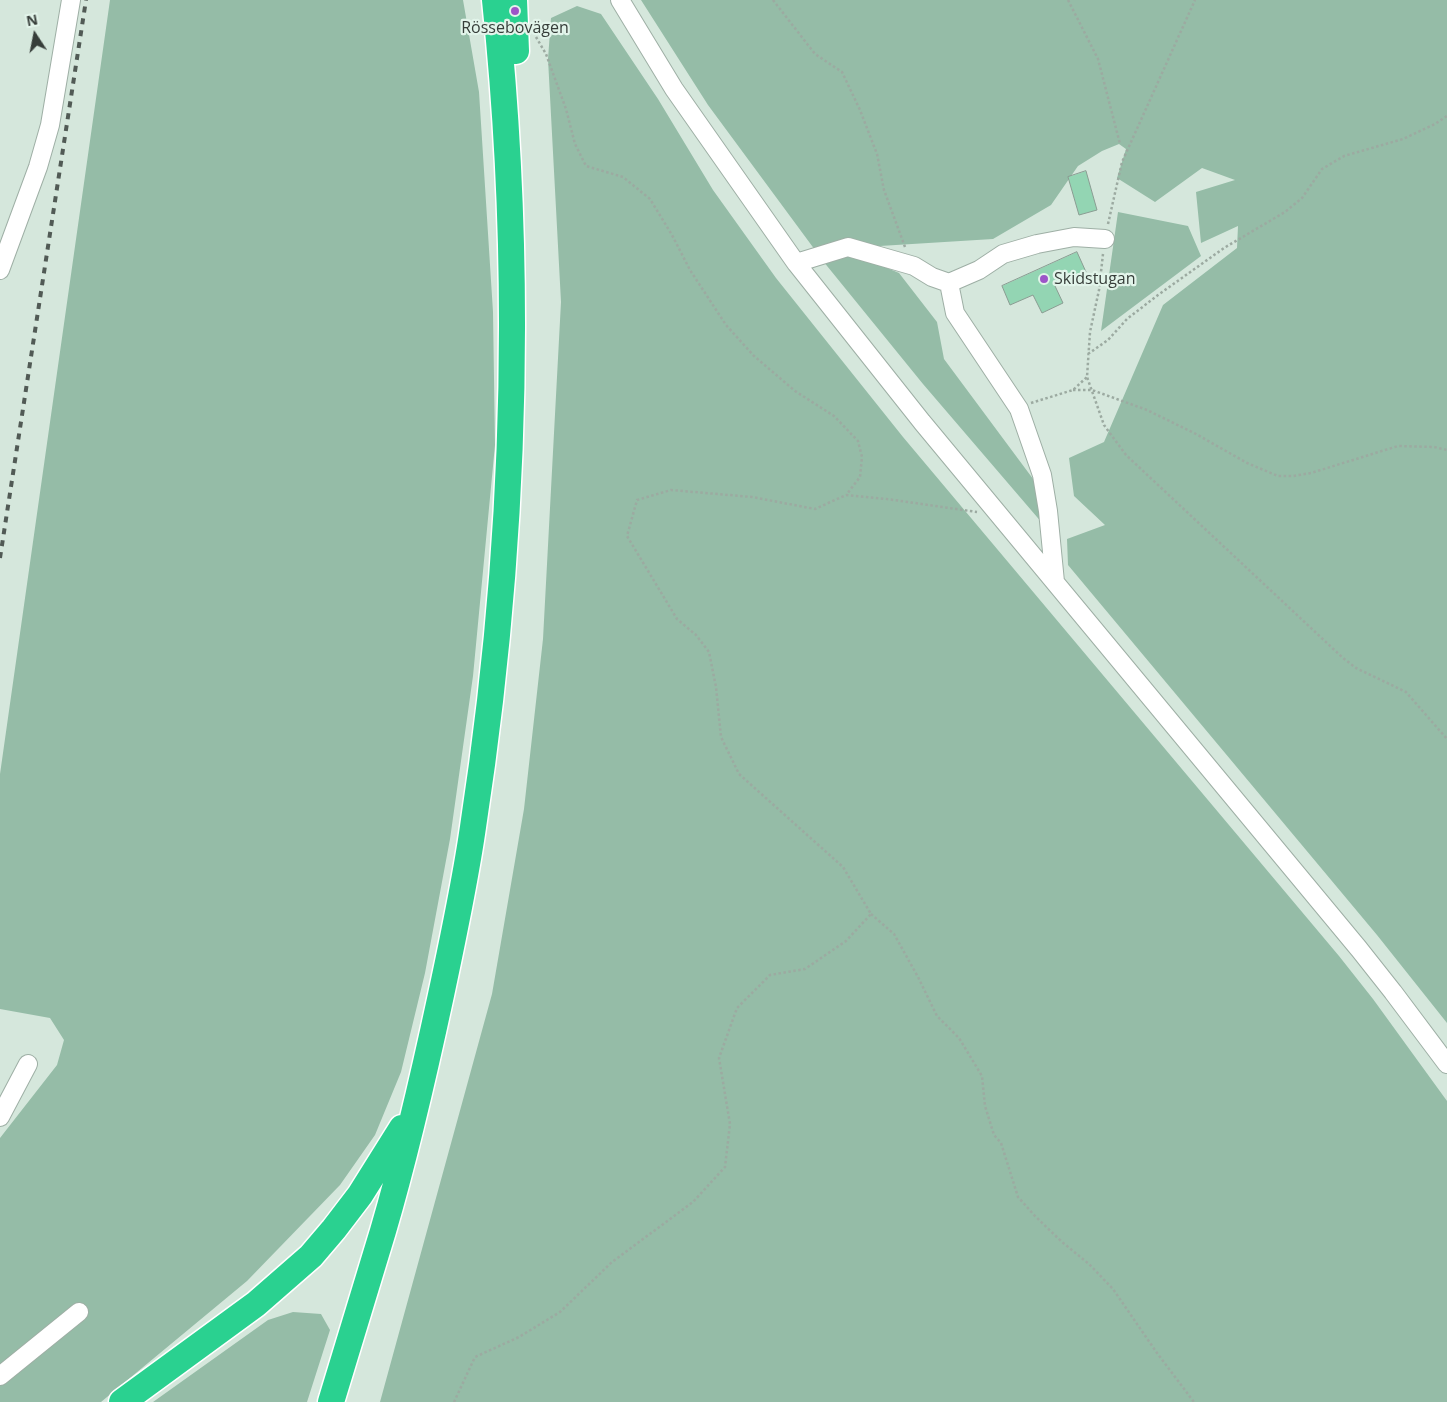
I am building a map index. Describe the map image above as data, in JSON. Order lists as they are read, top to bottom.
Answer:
{
  "places": ["Rössebovägen", "Skidstugan"],
  "north": "top"
}
